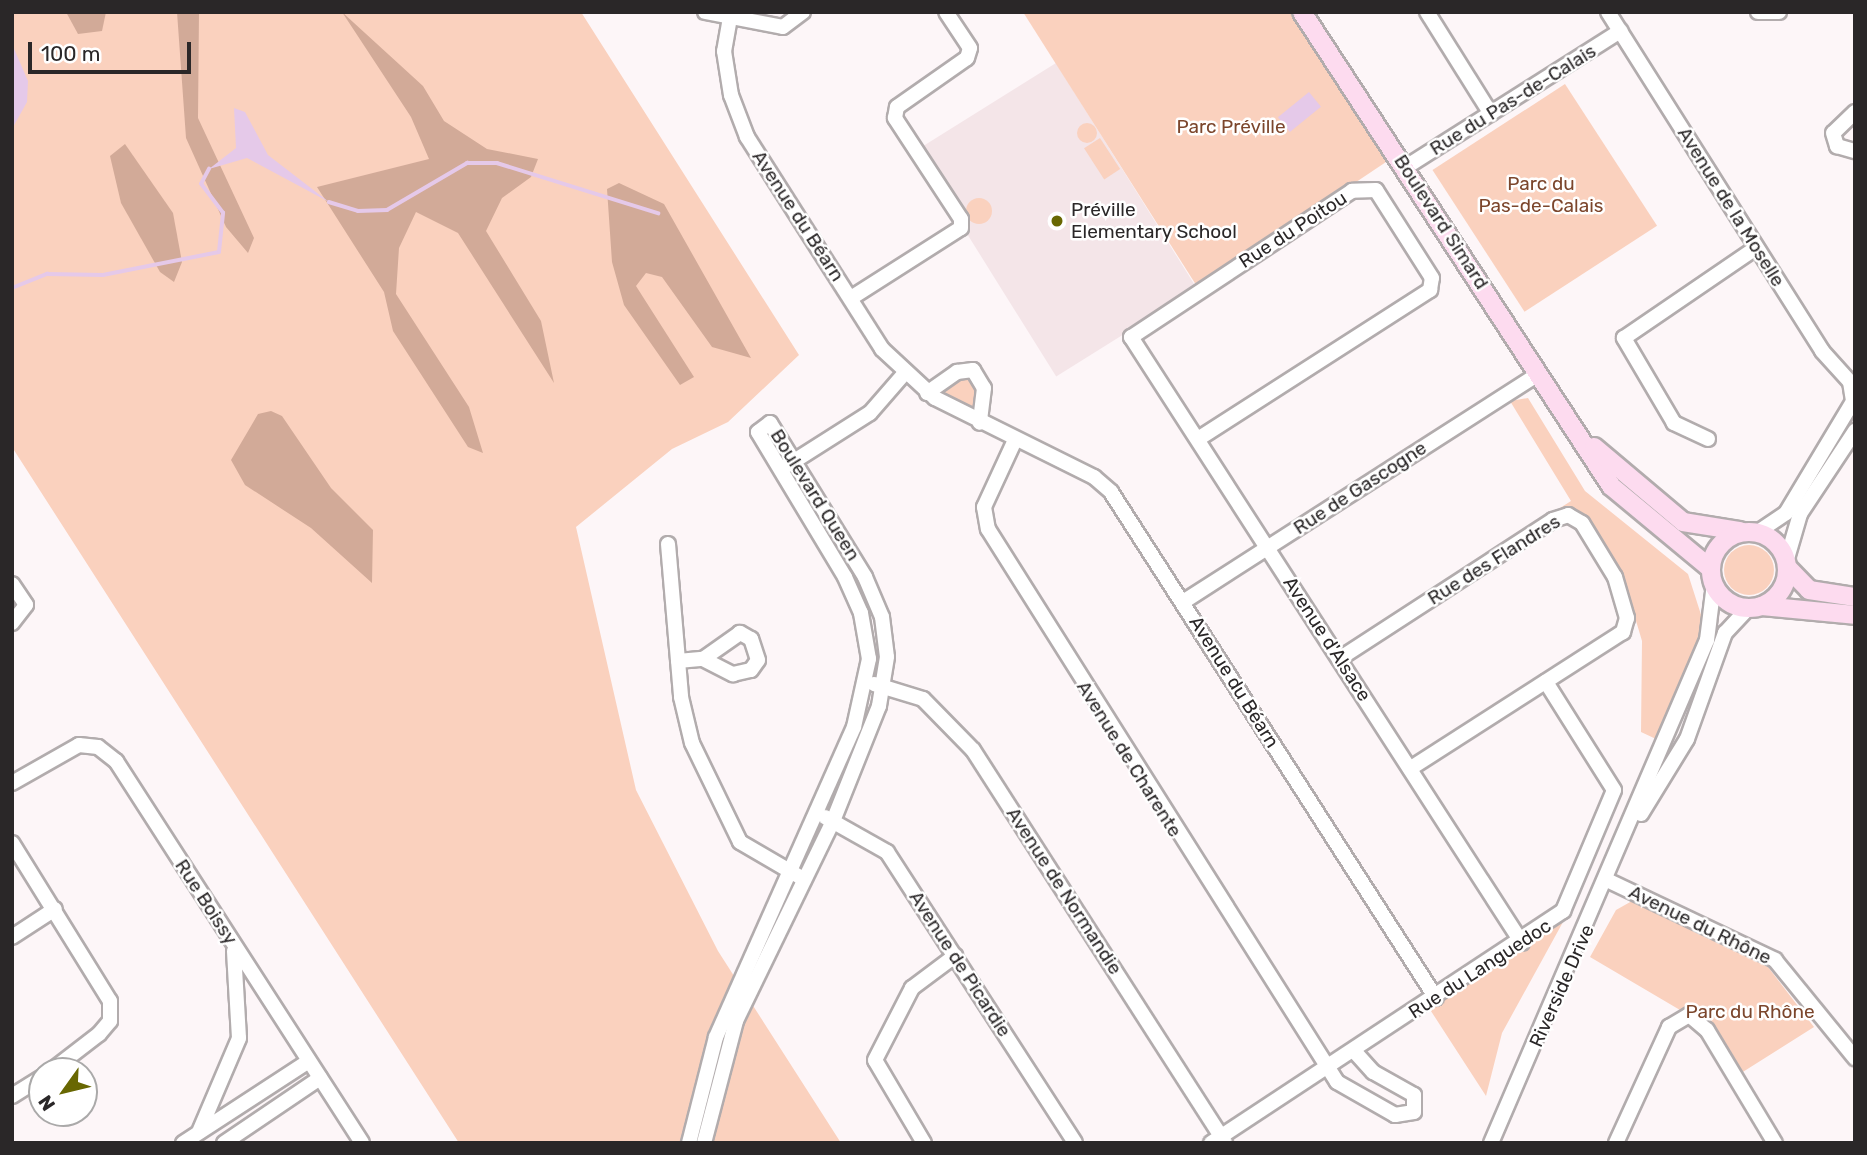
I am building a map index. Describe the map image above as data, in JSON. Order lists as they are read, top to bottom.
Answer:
{
  "streets": {
    "main road": ["Boulevard Simard"],
    "street": [
      "Rue du Pas-de-Calais",
      "Avenue de la Moselle",
      "Avenue du Béarn",
      "Rue du Poitou",
      "Rue de Gascogne",
      "Boulevard Queen",
      "Rue des Flandres",
      "Avenue d'Alsace",
      "Avenue de Charente",
      "Avenue de Normandie",
      "Rue Boissy",
      "Avenue du Rhône",
      "Avenue de Picardie",
      "Rue du Languedoc",
      "Riverside Drive"
    ]
  },
  "crossings": [
    ["Rue du Pas-de-Calais", "Avenue de la Moselle"],
    ["Rue du Pas-de-Calais", "Boulevard Simard"],
    ["Avenue du Béarn", "Rue de Gascogne"],
    ["Avenue du Béarn", "Avenue de Charente"],
    ["Avenue du Béarn", "Rue du Languedoc"],
    ["Boulevard Simard", "Rue de Gascogne"],
    ["Boulevard Simard", "Riverside Drive"],
    ["Rue du Poitou", "Avenue d'Alsace"],
    ["Rue de Gascogne", "Avenue d'Alsace"],
    ["Boulevard Queen", "Avenue de Normandie"],
    ["Boulevard Queen", "Avenue de Picardie"],
    ["Rue des Flandres", "Avenue d'Alsace"],
    ["Rue des Flandres", "Rue du Languedoc"],
    ["Avenue d'Alsace", "Rue du Languedoc"],
    ["Avenue de Charente", "Rue du Languedoc"],
    ["Avenue de Normandie", "Rue du Languedoc"],
    ["Avenue du Rhône", "Riverside Drive"]
  ],
  "parks": ["Parc Préville", "Parc du Pas-de-Calais", "Parc du Rhône"],
  "places": ["Préville Elementary School"],
  "scale_bar": "100 m",
  "north": "bottom left"
}
